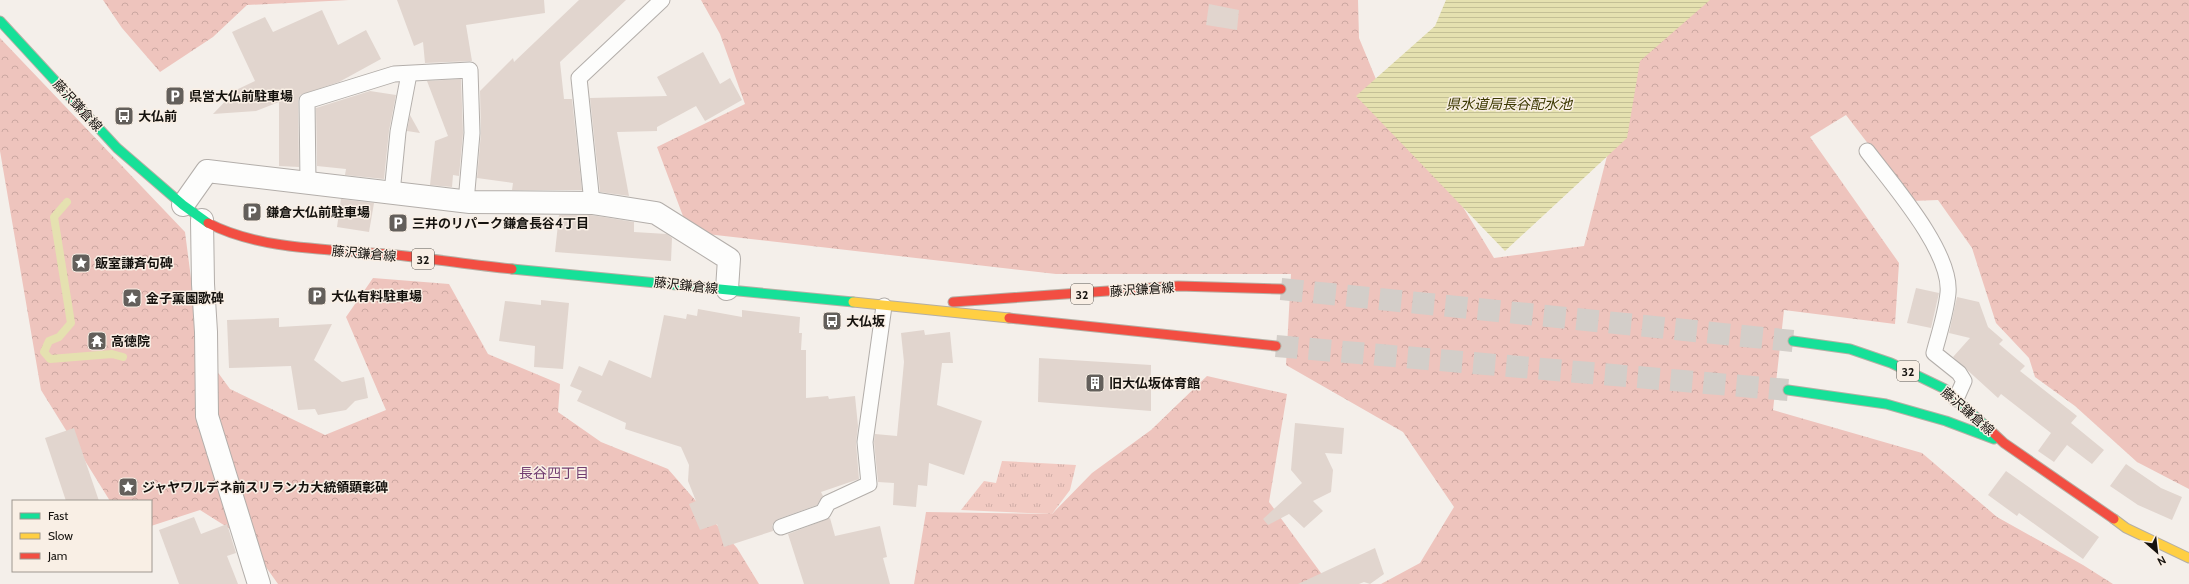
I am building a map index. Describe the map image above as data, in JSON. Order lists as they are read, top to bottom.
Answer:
{
  "streets": {
    "main road": ["藤沢鎌倉線", "32"]
  },
  "districts": ["長谷四丁目"],
  "water": ["県水道局長谷配水池"],
  "places": {
    "parking": [
      "県営大仏前駐車場",
      "鎌倉大仏前駐車場",
      "三井のリパーク鎌倉長谷4丁目",
      "大仏有料駐車場"
    ],
    "bus stop": ["大仏前", "大仏坂"],
    "place": ["飯室謙斉句碑", "金子薫園歌碑", "ジャヤワルデネ前スリランカ大統領顕彰碑"],
    "temple": ["高徳院"],
    "building": ["旧大仏坂体育館"]
  },
  "legend": ["Fast", "Slow", "Jam"],
  "north": "bottom right"
}
